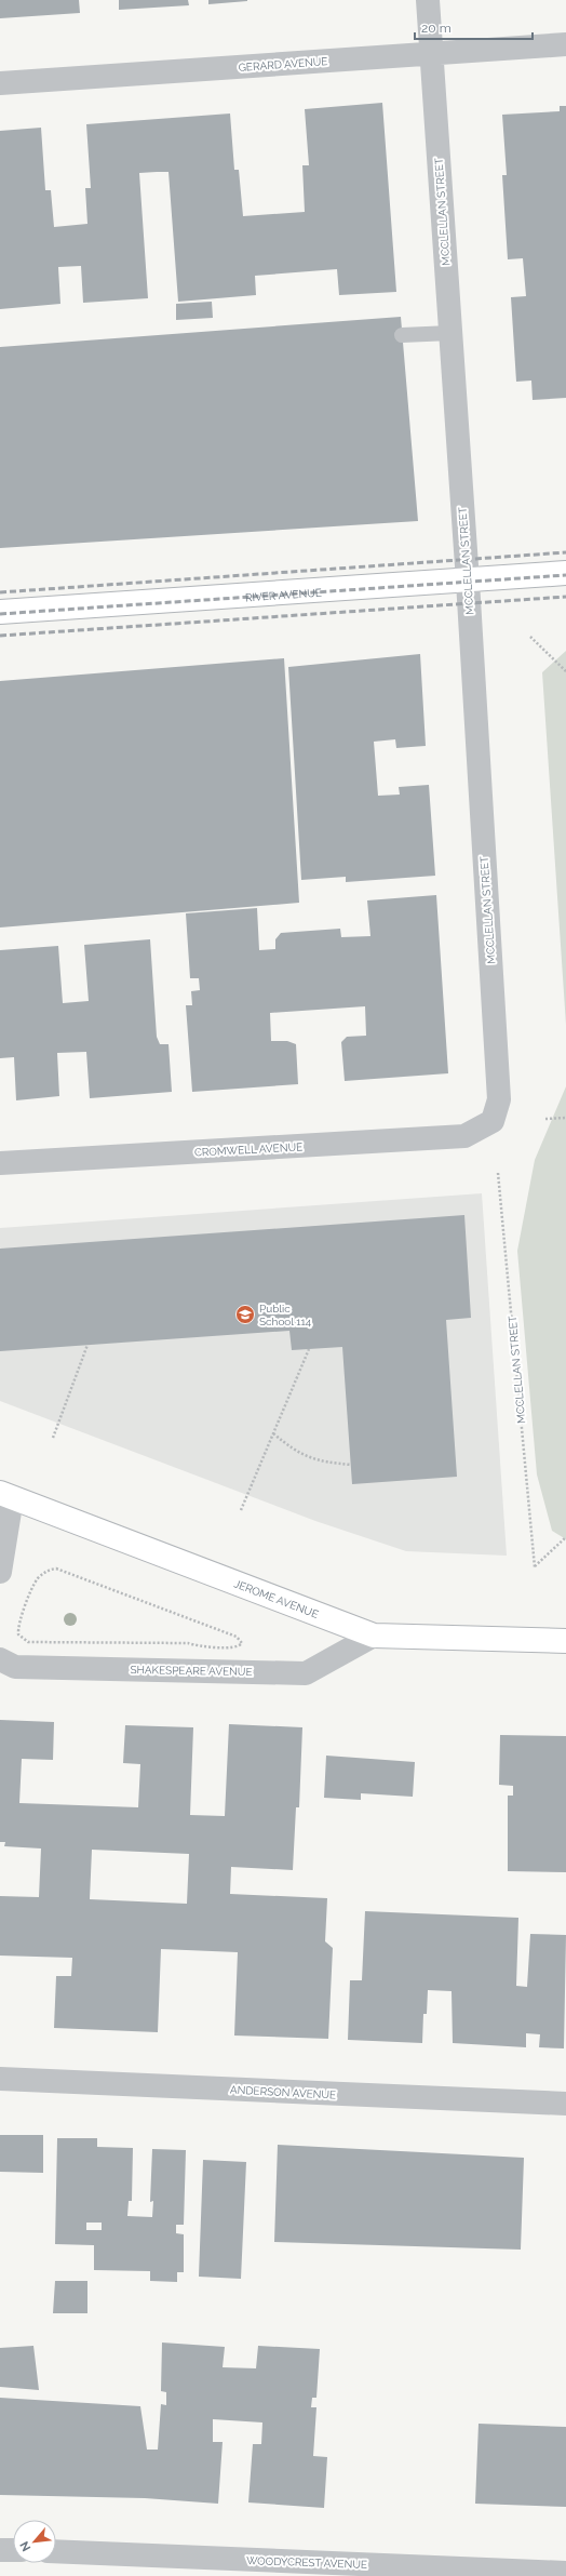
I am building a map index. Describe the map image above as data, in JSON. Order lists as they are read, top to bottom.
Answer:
{
  "streets": {
    "main road": ["RIVER AVENUE", "JEROME AVENUE"],
    "street": [
      "GERARD AVENUE",
      "MCCLELLAN STREET",
      "CROMWELL AVENUE",
      "SHAKESPEARE AVENUE",
      "ANDERSON AVENUE",
      "WOODYCREST AVENUE"
    ]
  },
  "crossings": [
    ["GERARD AVENUE", "MCCLELLAN STREET"],
    ["MCCLELLAN STREET", "RIVER AVENUE"],
    ["MCCLELLAN STREET", "CROMWELL AVENUE"],
    ["JEROME AVENUE", "SHAKESPEARE AVENUE"]
  ],
  "places": {
    "school or university": ["Public School 114"]
  },
  "scale_bar": "20 m",
  "north": "bottom left"
}
